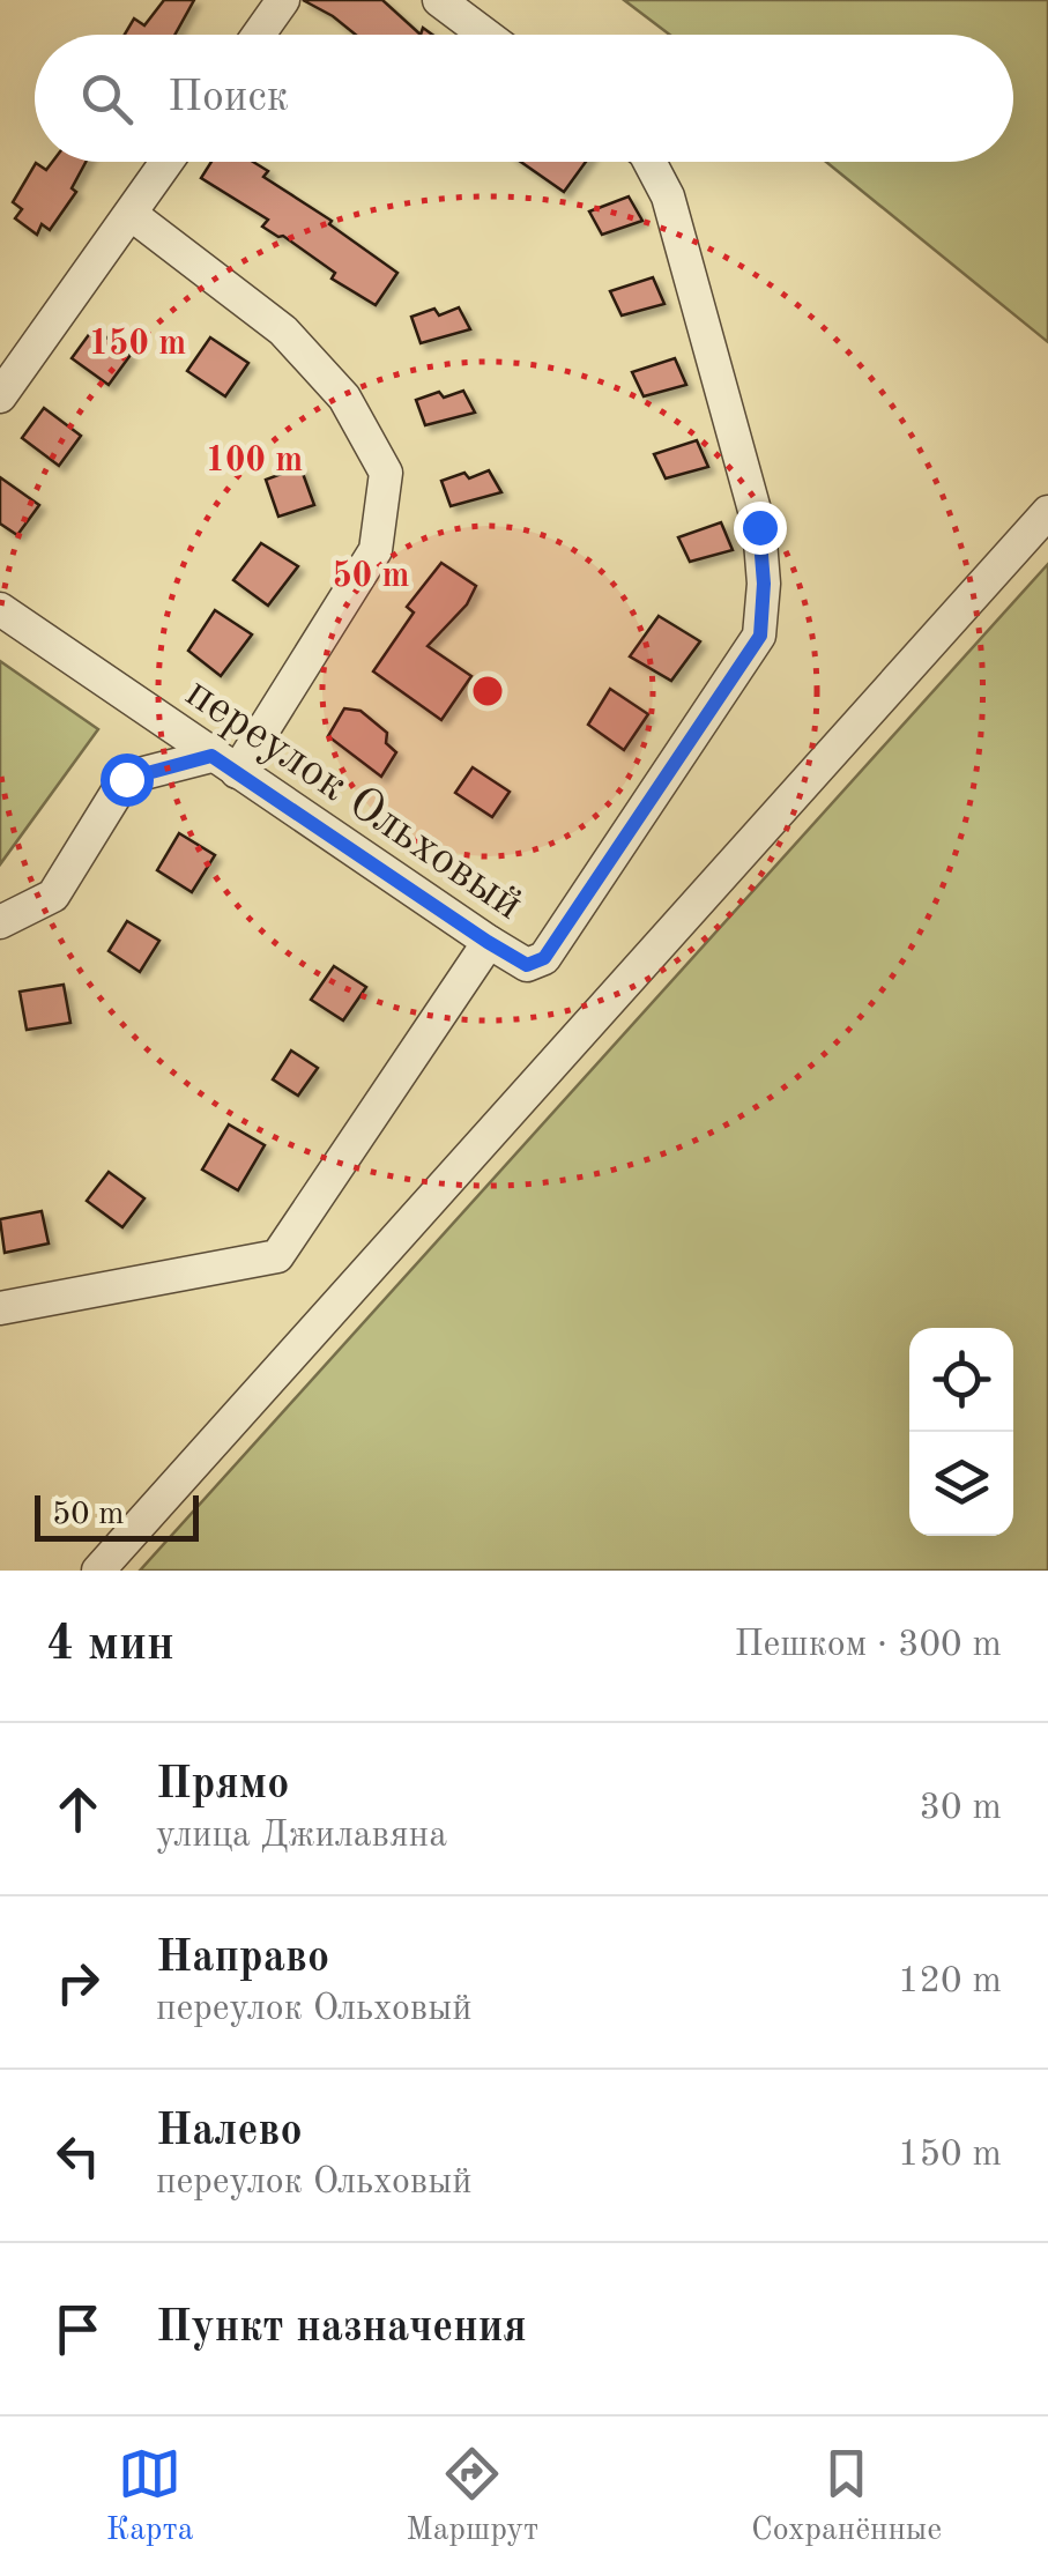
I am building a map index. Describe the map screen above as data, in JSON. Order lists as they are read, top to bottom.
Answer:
{
  "streets": {
    "street": ["переулок Ольховый"]
  },
  "scale_bar": "50 m",
  "page": {
    "search": "Поиск",
    "scale": "50 m",
    "heading": ["4 мин", "Пешком · 300 m"],
    "list": [
      ["Прямо", "улица Джилавяна", "30 m"],
      ["Направо", "переулок Ольховый", "120 m"],
      ["Налево", "переулок Ольховый", "150 m"],
      "Пункт назначения"
    ],
    "nav": ["Карта", "Маршрут", "Сохранённые"]
  },
  "rings": ["150 m", "100 m", "50 m"]
}
